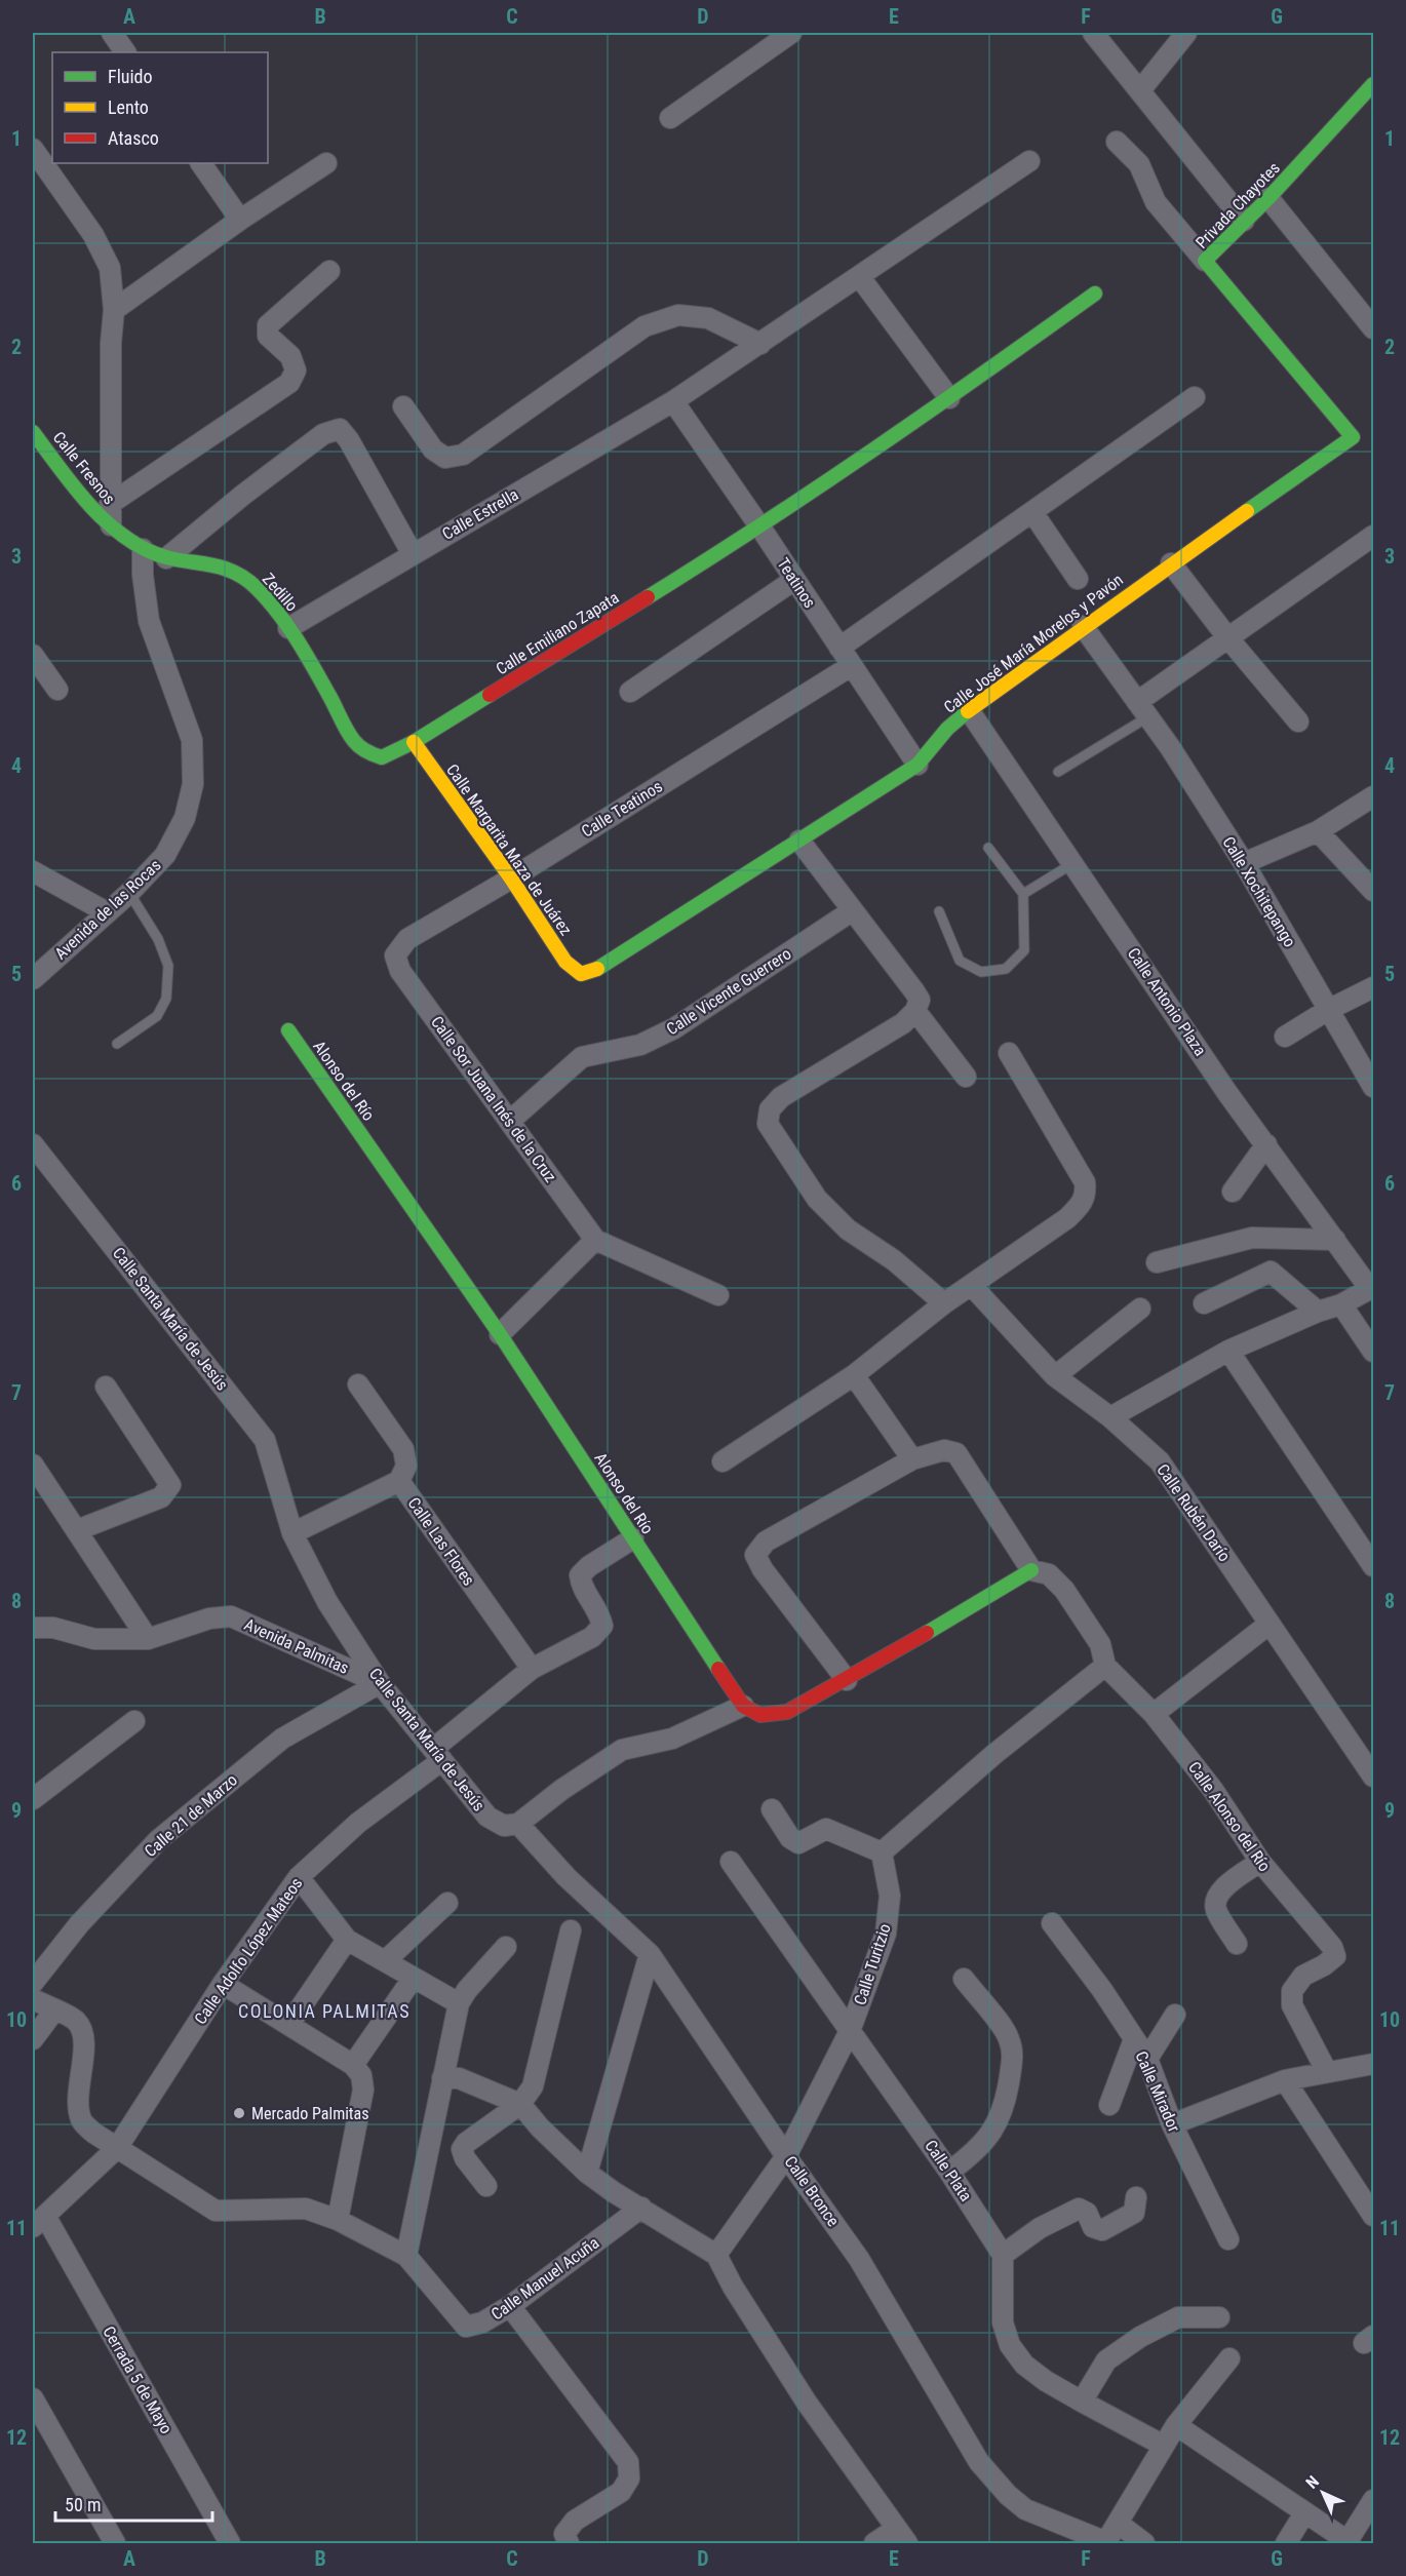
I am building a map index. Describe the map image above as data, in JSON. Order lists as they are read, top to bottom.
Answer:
{
  "streets": {
    "street": [
      "Privada Chayotes",
      "Calle Fresnos",
      "Calle Estrella",
      "Teatinos",
      "Zedillo",
      "Calle Emiliano Zapata",
      "Calle José María Morelos y Pavón",
      "Calle Teatinos",
      "Calle Margarita Maza de Juárez",
      "Calle Xochitepango",
      "Avenida de las Rocas",
      "Calle Vicente Guerrero",
      "Calle Antonio Plaza",
      "Alonso del Río",
      "Calle Sor Juana Inés de la Cruz",
      "Calle Santa María de Jesús",
      "Calle Rubén Darío",
      "Calle Las Flores",
      "Avenida Palmitas",
      "Calle 21 de Marzo",
      "Calle Alonso del Río",
      "Calle Adolfo López Mateos",
      "Calle Turitzio",
      "Calle Mirador",
      "Calle Plata",
      "Calle Bronce",
      "Calle Manuel Acuña",
      "Cerrada 5 de Mayo"
    ]
  },
  "crossings": [
    ["Privada Chayotes", "Calle José María Morelos y Pavón"],
    ["Calle Fresnos", "Zedillo"],
    ["Calle Estrella", "Teatinos"],
    ["Calle Estrella", "Zedillo"],
    ["Teatinos", "Calle Emiliano Zapata"],
    ["Teatinos", "Calle José María Morelos y Pavón"],
    ["Teatinos", "Calle Teatinos"],
    ["Zedillo", "Calle Emiliano Zapata"],
    ["Zedillo", "Avenida de las Rocas"],
    ["Calle Emiliano Zapata", "Calle Margarita Maza de Juárez"],
    ["Calle José María Morelos y Pavón", "Calle Margarita Maza de Juárez"],
    ["Calle José María Morelos y Pavón", "Calle Xochitepango"],
    ["Calle José María Morelos y Pavón", "Calle Antonio Plaza"],
    ["Calle Teatinos", "Calle Margarita Maza de Juárez"],
    ["Calle Teatinos", "Calle Sor Juana Inés de la Cruz"],
    ["Calle Vicente Guerrero", "Calle Sor Juana Inés de la Cruz"],
    ["Alonso del Río", "Calle Adolfo López Mateos"],
    ["Calle Santa María de Jesús", "Calle Las Flores"],
    ["Calle Santa María de Jesús", "Avenida Palmitas"],
    ["Calle Santa María de Jesús", "Calle 21 de Marzo"],
    ["Calle Santa María de Jesús", "Calle Adolfo López Mateos"],
    ["Calle Santa María de Jesús", "Calle Bronce"],
    ["Calle Las Flores", "Calle Adolfo López Mateos"],
    ["Avenida Palmitas", "Calle 21 de Marzo"],
    ["Calle Adolfo López Mateos", "Calle Manuel Acuña"],
    ["Calle Adolfo López Mateos", "Cerrada 5 de Mayo"],
    ["Calle Turitzio", "Calle Plata"],
    ["Calle Turitzio", "Calle Bronce"]
  ],
  "districts": ["COLONIA PALMITAS"],
  "places": ["Mercado Palmitas"],
  "legend": ["Fluido", "Lento", "Atasco"],
  "scale_bar": "50 m",
  "north": "top left",
  "grid": {
    "columns": [
      "A",
      "B",
      "C",
      "D",
      "E",
      "F",
      "G"
    ],
    "rows": [
      "1",
      "2",
      "3",
      "4",
      "5",
      "6",
      "7",
      "8",
      "9",
      "10",
      "11",
      "12"
    ]
  }
}
